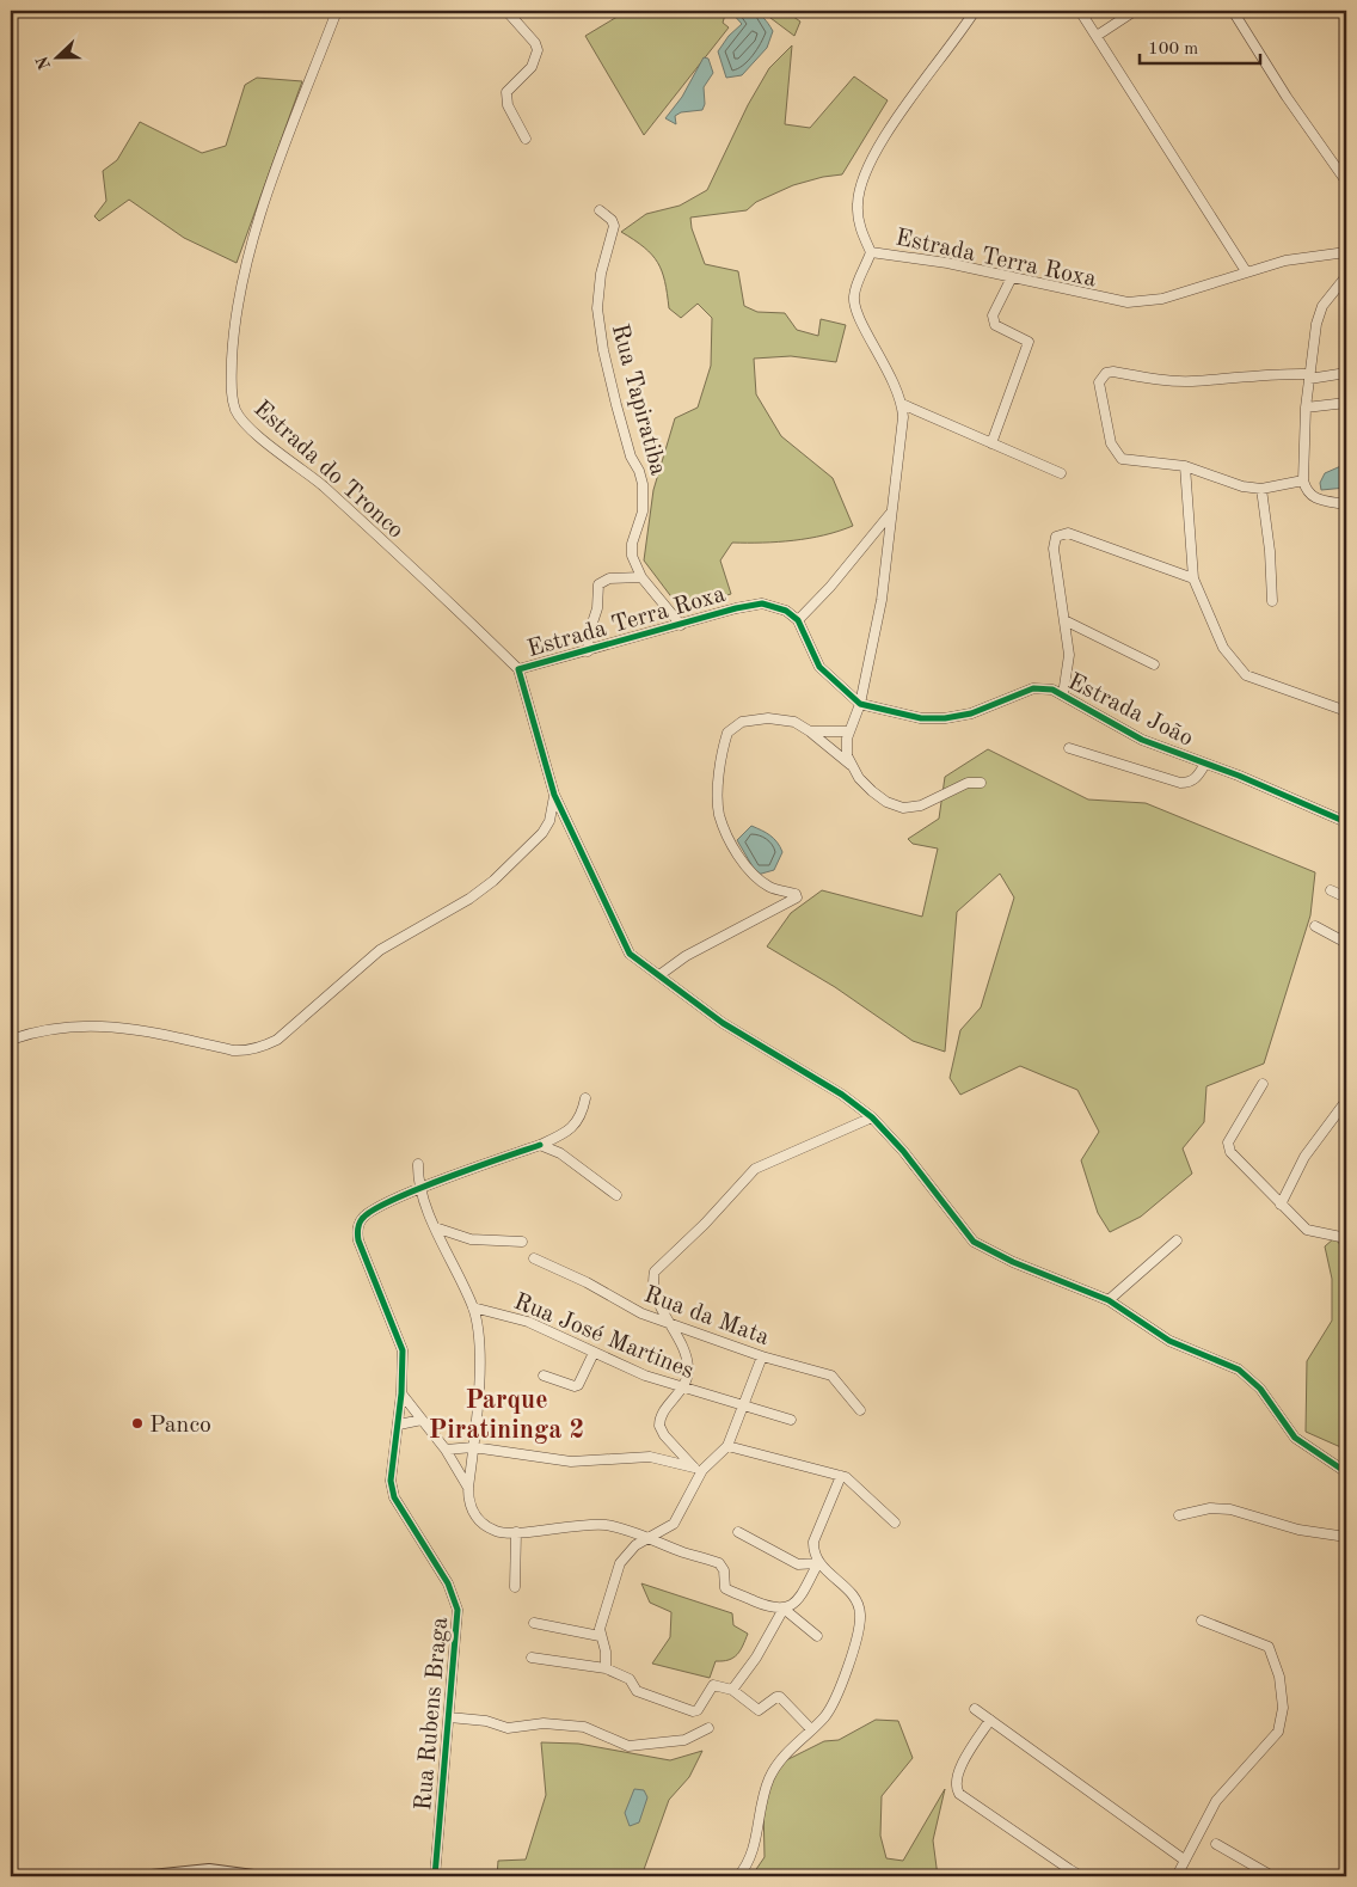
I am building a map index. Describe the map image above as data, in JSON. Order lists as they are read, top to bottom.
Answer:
{
  "streets": {
    "street": [
      "Estrada Terra Roxa",
      "Rua Tapiratiba",
      "Estrada do Tronco",
      "Estrada João",
      "Rua da Mata",
      "Rua José Martines",
      "Rua Rubens Braga"
    ]
  },
  "crossings": [
    ["Estrada Terra Roxa", "Rua Tapiratiba"],
    ["Estrada Terra Roxa", "Estrada do Tronco"],
    ["Estrada Terra Roxa", "Estrada João"]
  ],
  "districts": ["Parque Piratininga 2"],
  "places": ["Panco"],
  "scale_bar": "100 m",
  "north": "left"
}
